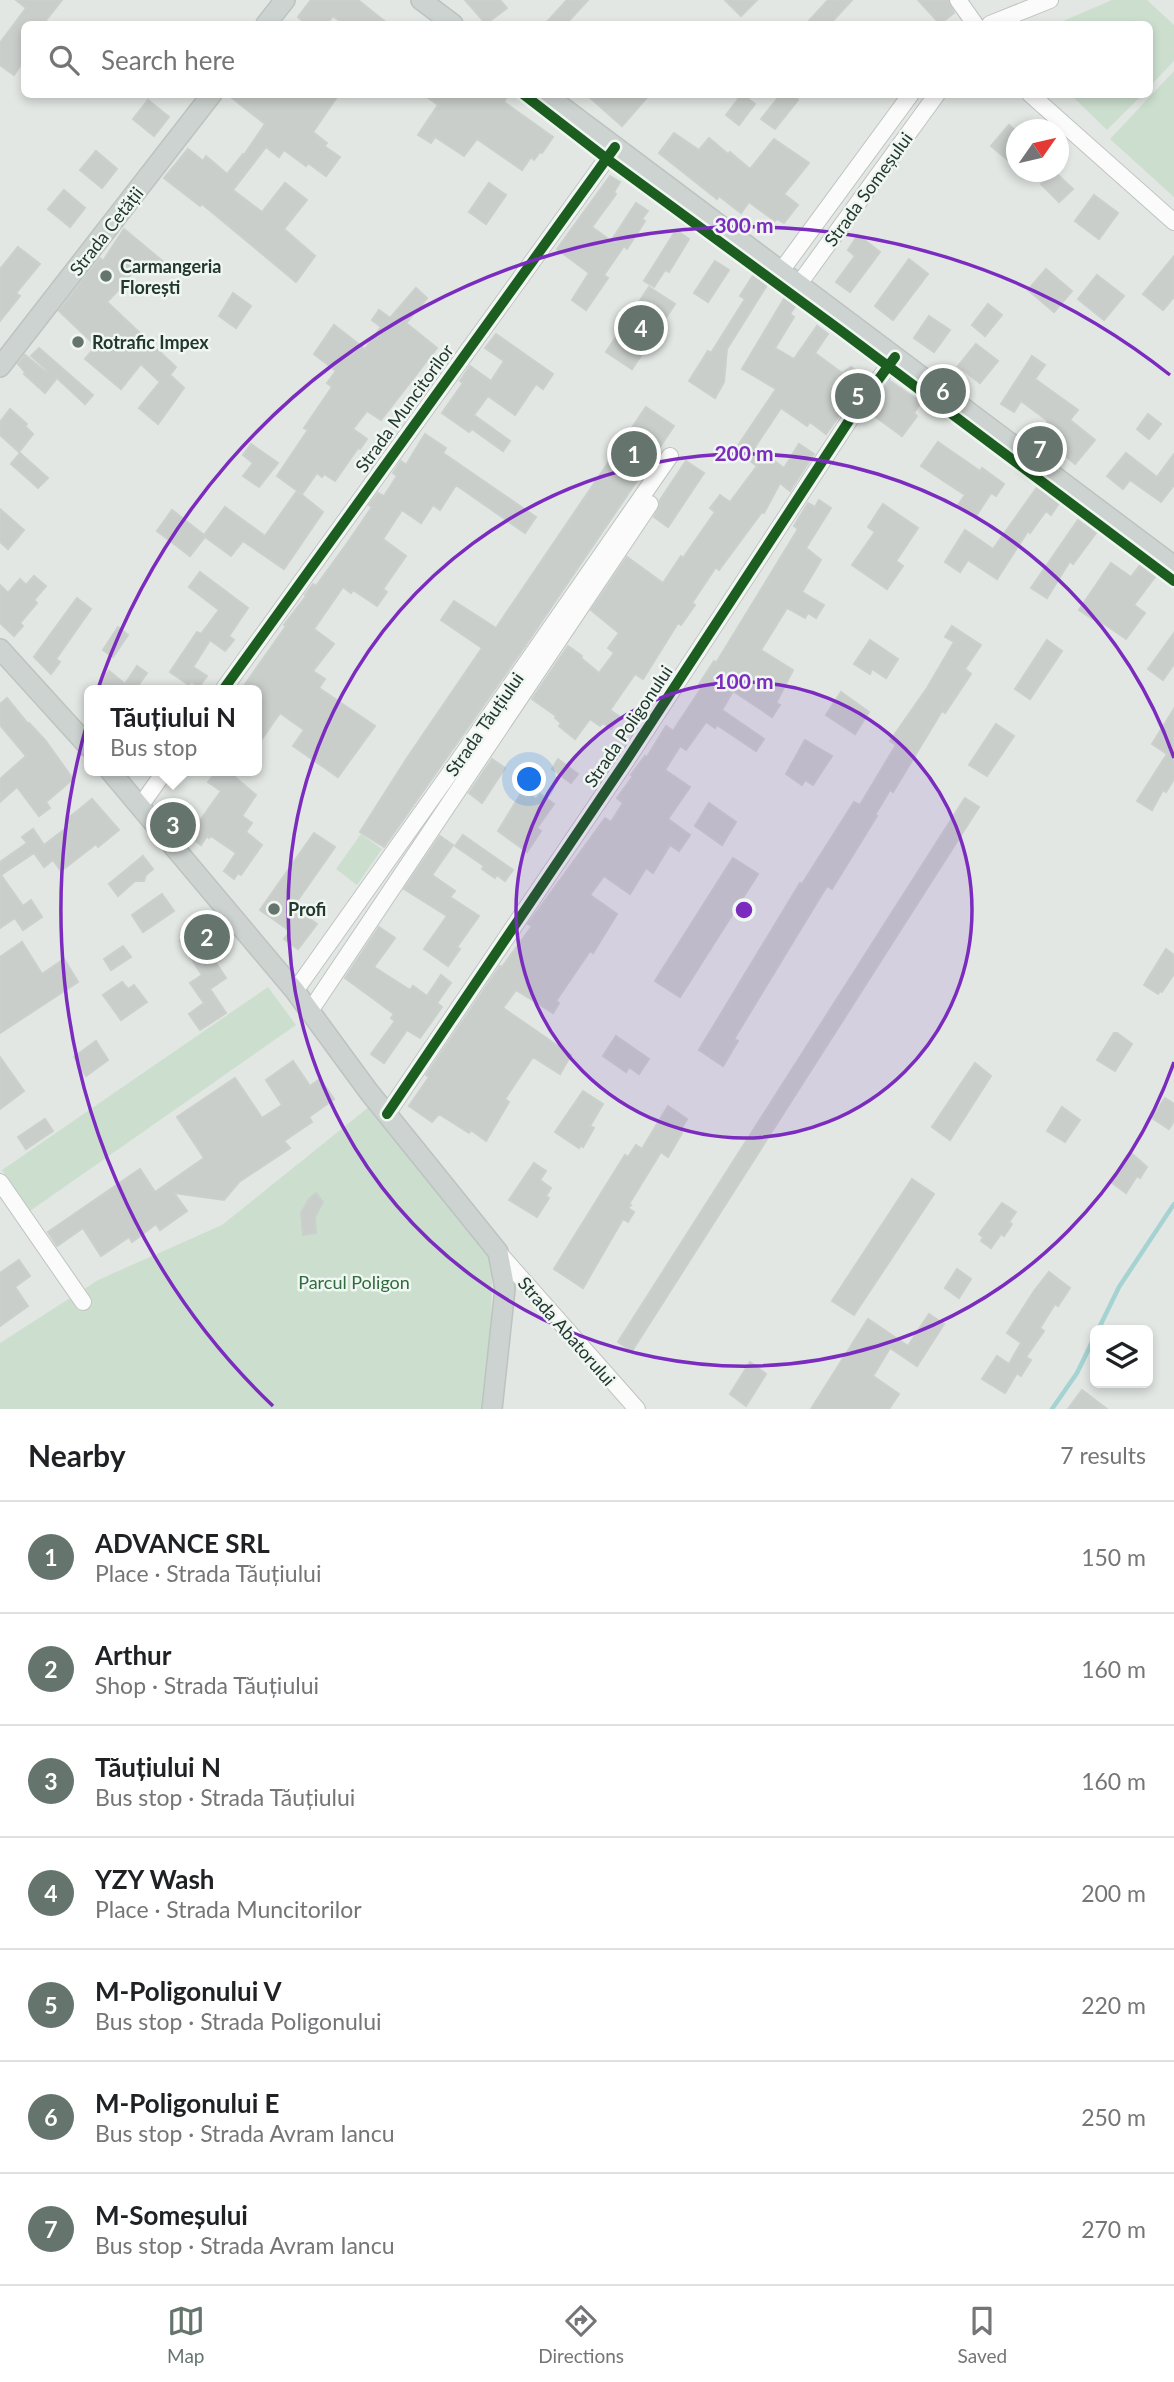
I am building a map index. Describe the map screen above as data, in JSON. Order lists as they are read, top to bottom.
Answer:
{
  "streets": {
    "main road": ["Strada Cetății"],
    "street": [
      "Strada Someșului",
      "Strada Muncitorilor",
      "Strada Tăuțiului",
      "Strada Poligonului",
      "Strada Abatorului"
    ]
  },
  "parks": ["Parcul Poligon"],
  "places": ["Carmangeria Florești", "Rotrafic Impex", "Profi"],
  "north": "top right",
  "page": {
    "search": "Search here",
    "pins": [
      "4",
      "6",
      "5",
      "7",
      "1",
      "3",
      "2"
    ],
    "popup": ["Tăuțiului N", "Bus stop"],
    "heading": ["Nearby", "7 results"],
    "list": [
      {
        "mark": "1",
        "name": "ADVANCE SRL",
        "note": "Place · Strada Tăuțiului",
        "value": "150 m"
      },
      {
        "mark": "2",
        "name": "Arthur",
        "note": "Shop · Strada Tăuțiului",
        "value": "160 m"
      },
      {
        "mark": "3",
        "name": "Tăuțiului N",
        "note": "Bus stop · Strada Tăuțiului",
        "value": "160 m"
      },
      {
        "mark": "4",
        "name": "YZY Wash",
        "note": "Place · Strada Muncitorilor",
        "value": "200 m"
      },
      {
        "mark": "5",
        "name": "M-Poligonului V",
        "note": "Bus stop · Strada Poligonului",
        "value": "220 m"
      },
      {
        "mark": "6",
        "name": "M-Poligonului E",
        "note": "Bus stop · Strada Avram Iancu",
        "value": "250 m"
      },
      {
        "mark": "7",
        "name": "M-Someșului",
        "note": "Bus stop · Strada Avram Iancu",
        "value": "270 m"
      }
    ],
    "nav": ["Map", "Directions", "Saved"]
  },
  "rings": ["300 m", "200 m", "100 m"]
}
